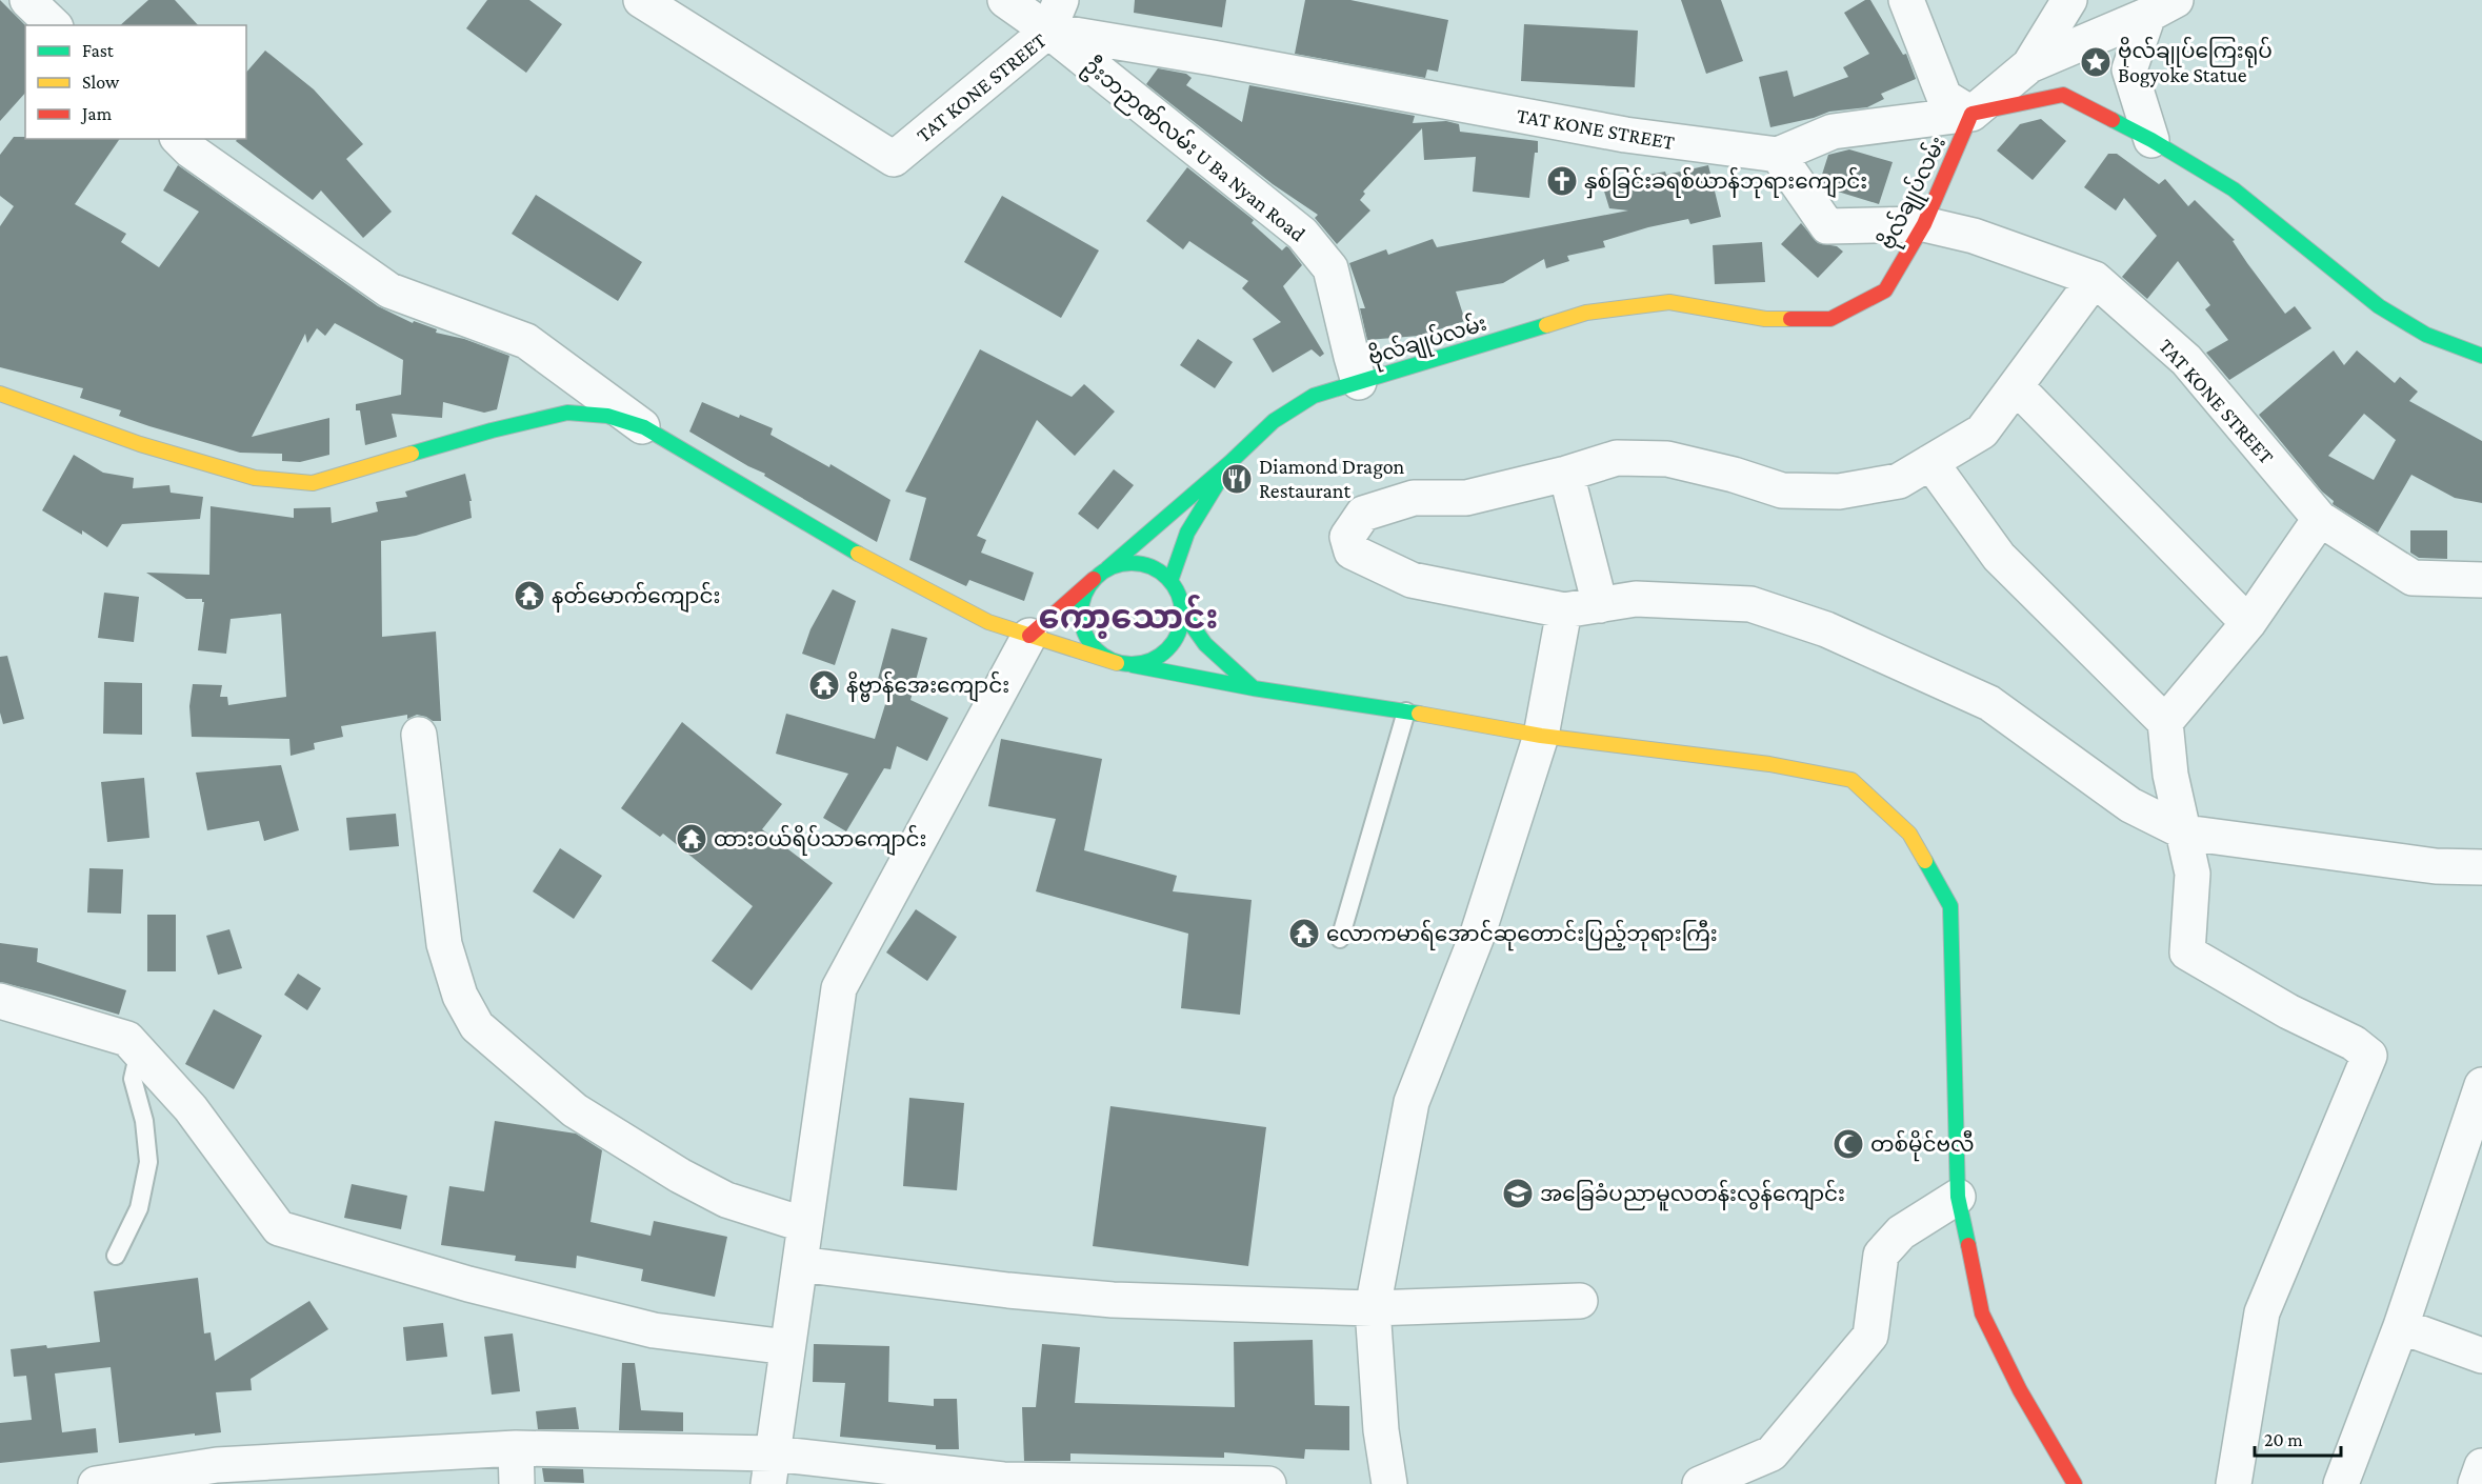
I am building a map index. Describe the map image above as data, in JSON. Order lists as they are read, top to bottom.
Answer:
{
  "streets": {
    "main road": ["ဗိုလ်ချုပ်လမ်း"],
    "street": ["TAT KONE STREET", "ဦးဘဉာဏ်လမ်း U Ba Nyan Road"]
  },
  "crossings": [
    ["TAT KONE STREET", "ဦးဘဉာဏ်လမ်း U Ba Nyan Road"],
    ["TAT KONE STREET", "ဗိုလ်ချုပ်လမ်း"],
    ["ဦးဘဉာဏ်လမ်း U Ba Nyan Road", "ဗိုလ်ချုပ်လမ်း"]
  ],
  "districts": ["ကော့သောင်း"],
  "places": {
    "place": ["ဗိုလ်ချုပ်ကြေးရုပ် Bogyoke Statue"],
    "church": ["နှစ်ခြင်းခရစ်ယာန်ဘုရားကျောင်း"],
    "restaurant": ["Diamond Dragon Restaurant"],
    "temple": [
      "နတ်မောက်ကျောင်း",
      "နိဗ္ဗာန်အေးကျောင်း",
      "ထားဝယ်ရိပ်သာကျောင်း",
      "လောကမာရ်အောင်ဆုတောင်းပြည့်ဘုရားကြီး"
    ],
    "mosque": ["တစ်မိုင်ဗလီ"],
    "school or university": ["အခြေခံပညာမူလတန်းလွန်ကျောင်း"]
  },
  "legend": ["Fast", "Slow", "Jam"],
  "scale_bar": "20 m"
}
